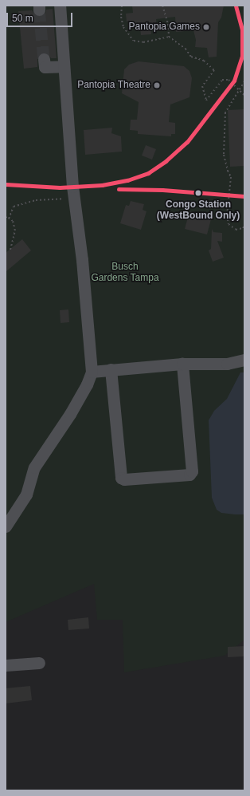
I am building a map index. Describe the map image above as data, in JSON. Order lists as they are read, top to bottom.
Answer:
{
  "parks": ["Busch Gardens Tampa"],
  "places": ["Pantopia Games", "Pantopia Theatre", "Congo Station (WestBound Only)"],
  "scale_bar": "50 m"
}
